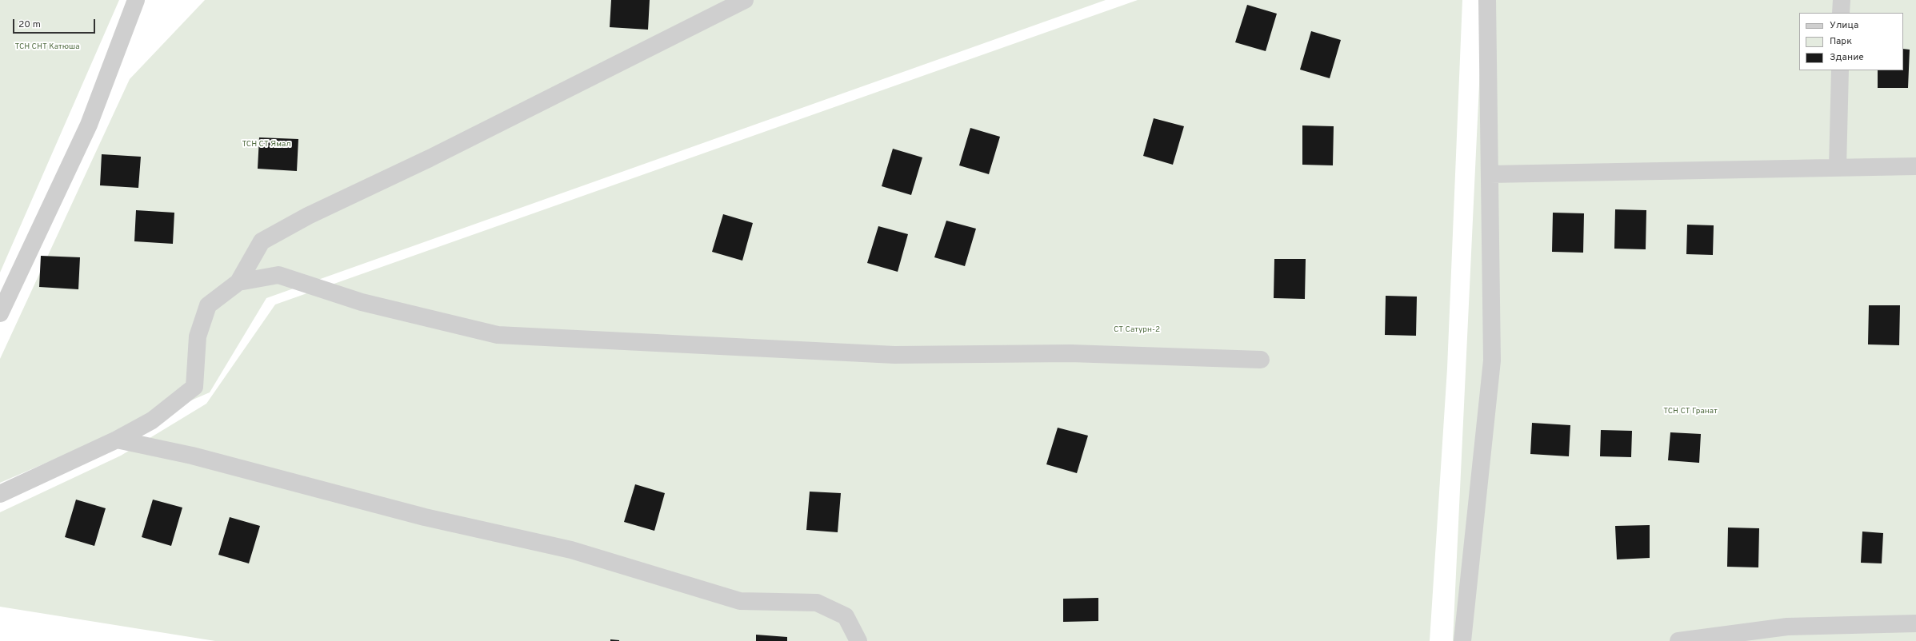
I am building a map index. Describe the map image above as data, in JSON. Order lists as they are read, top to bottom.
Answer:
{
  "parks": [
    "ТСН СНТ Катюша",
    "ТСН СТ Ямал",
    "СТ Сатурн-2",
    "ТСН СТ Гранат"
  ],
  "legend": ["Улица", "Парк", "Здание"],
  "scale_bar": "20 m"
}
